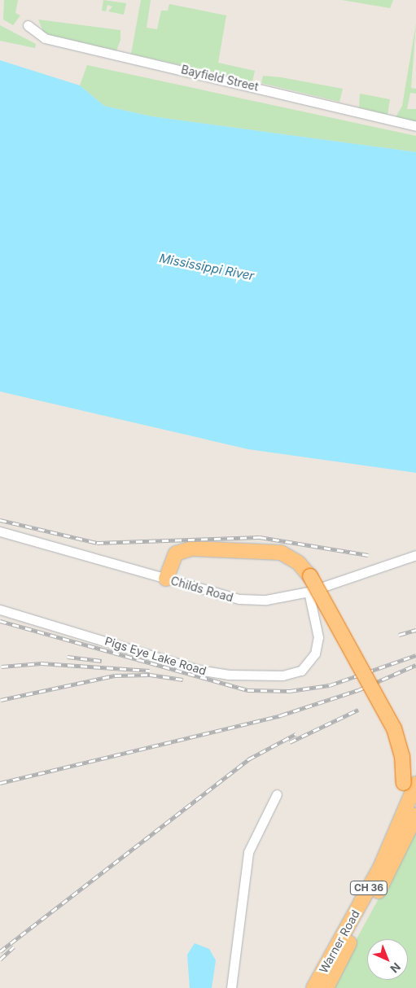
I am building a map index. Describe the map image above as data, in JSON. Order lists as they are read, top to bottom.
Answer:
{
  "streets": {
    "highway": ["CH 36", "Warner Road"],
    "street": ["Bayfield Street", "Childs Road", "Pigs Eye Lake Road"]
  },
  "crossings": [
    ["Childs Road", "Pigs Eye Lake Road"],
    ["Childs Road", "Warner Road"]
  ],
  "water": ["Mississippi River"],
  "north": "bottom right"
}
